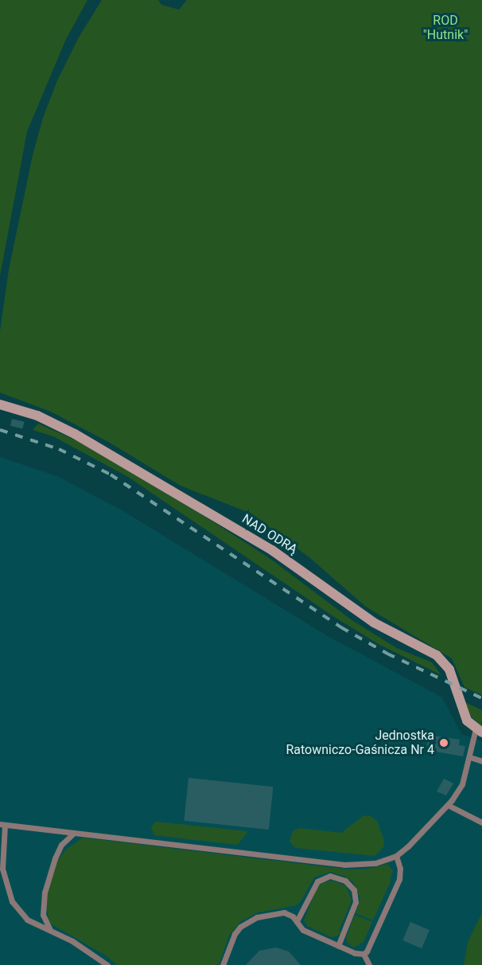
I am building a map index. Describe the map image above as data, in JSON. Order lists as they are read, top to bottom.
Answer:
{
  "streets": {
    "street": ["NAD ODRĄ"]
  },
  "parks": ["ROD \"Hutnik\""],
  "places": ["Jednostka Ratowniczo-Gaśnicza Nr 4"]
}
